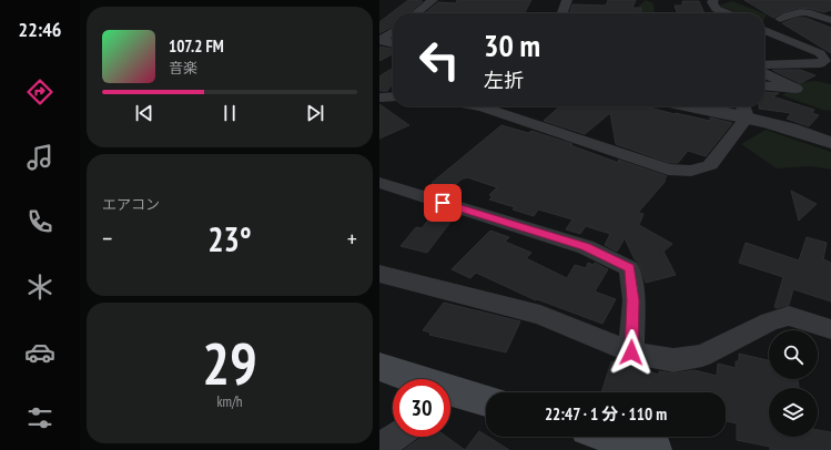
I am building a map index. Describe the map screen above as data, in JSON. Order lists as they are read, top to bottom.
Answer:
{
  "page": {
    "tabs": "22:46",
    "turn": ["30 m", "左折"],
    "song": ["107.2 FM", "音楽"],
    "tile": [
      "エアコン",
      ["29", "km/h"]
    ],
    "heat": ["−", "23°", "+"],
    "limit": "30",
    "trip": "22:47 · 1 分 · 110 m"
  }
}
